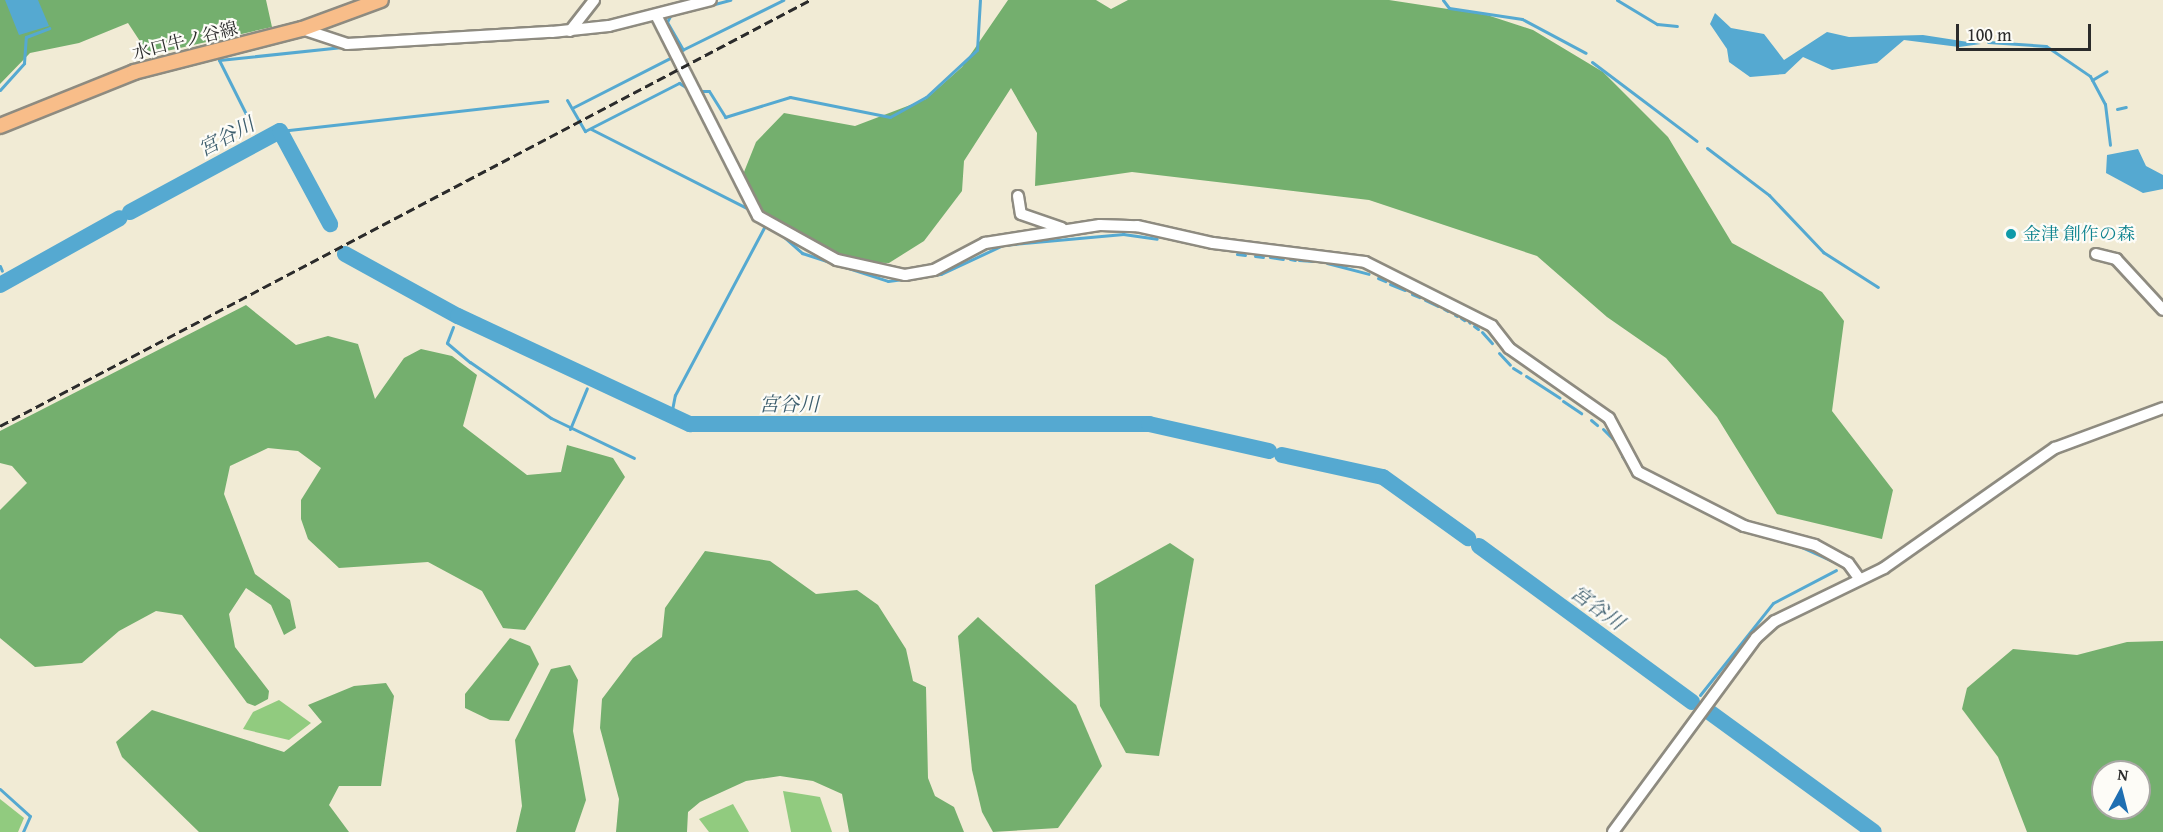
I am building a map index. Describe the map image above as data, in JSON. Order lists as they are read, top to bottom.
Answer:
{
  "streets": {
    "main road": ["水口牛ノ谷線"]
  },
  "water": ["宮谷川"],
  "places": ["金津 創作の森"],
  "scale_bar": "100 m",
  "north": "top"
}
